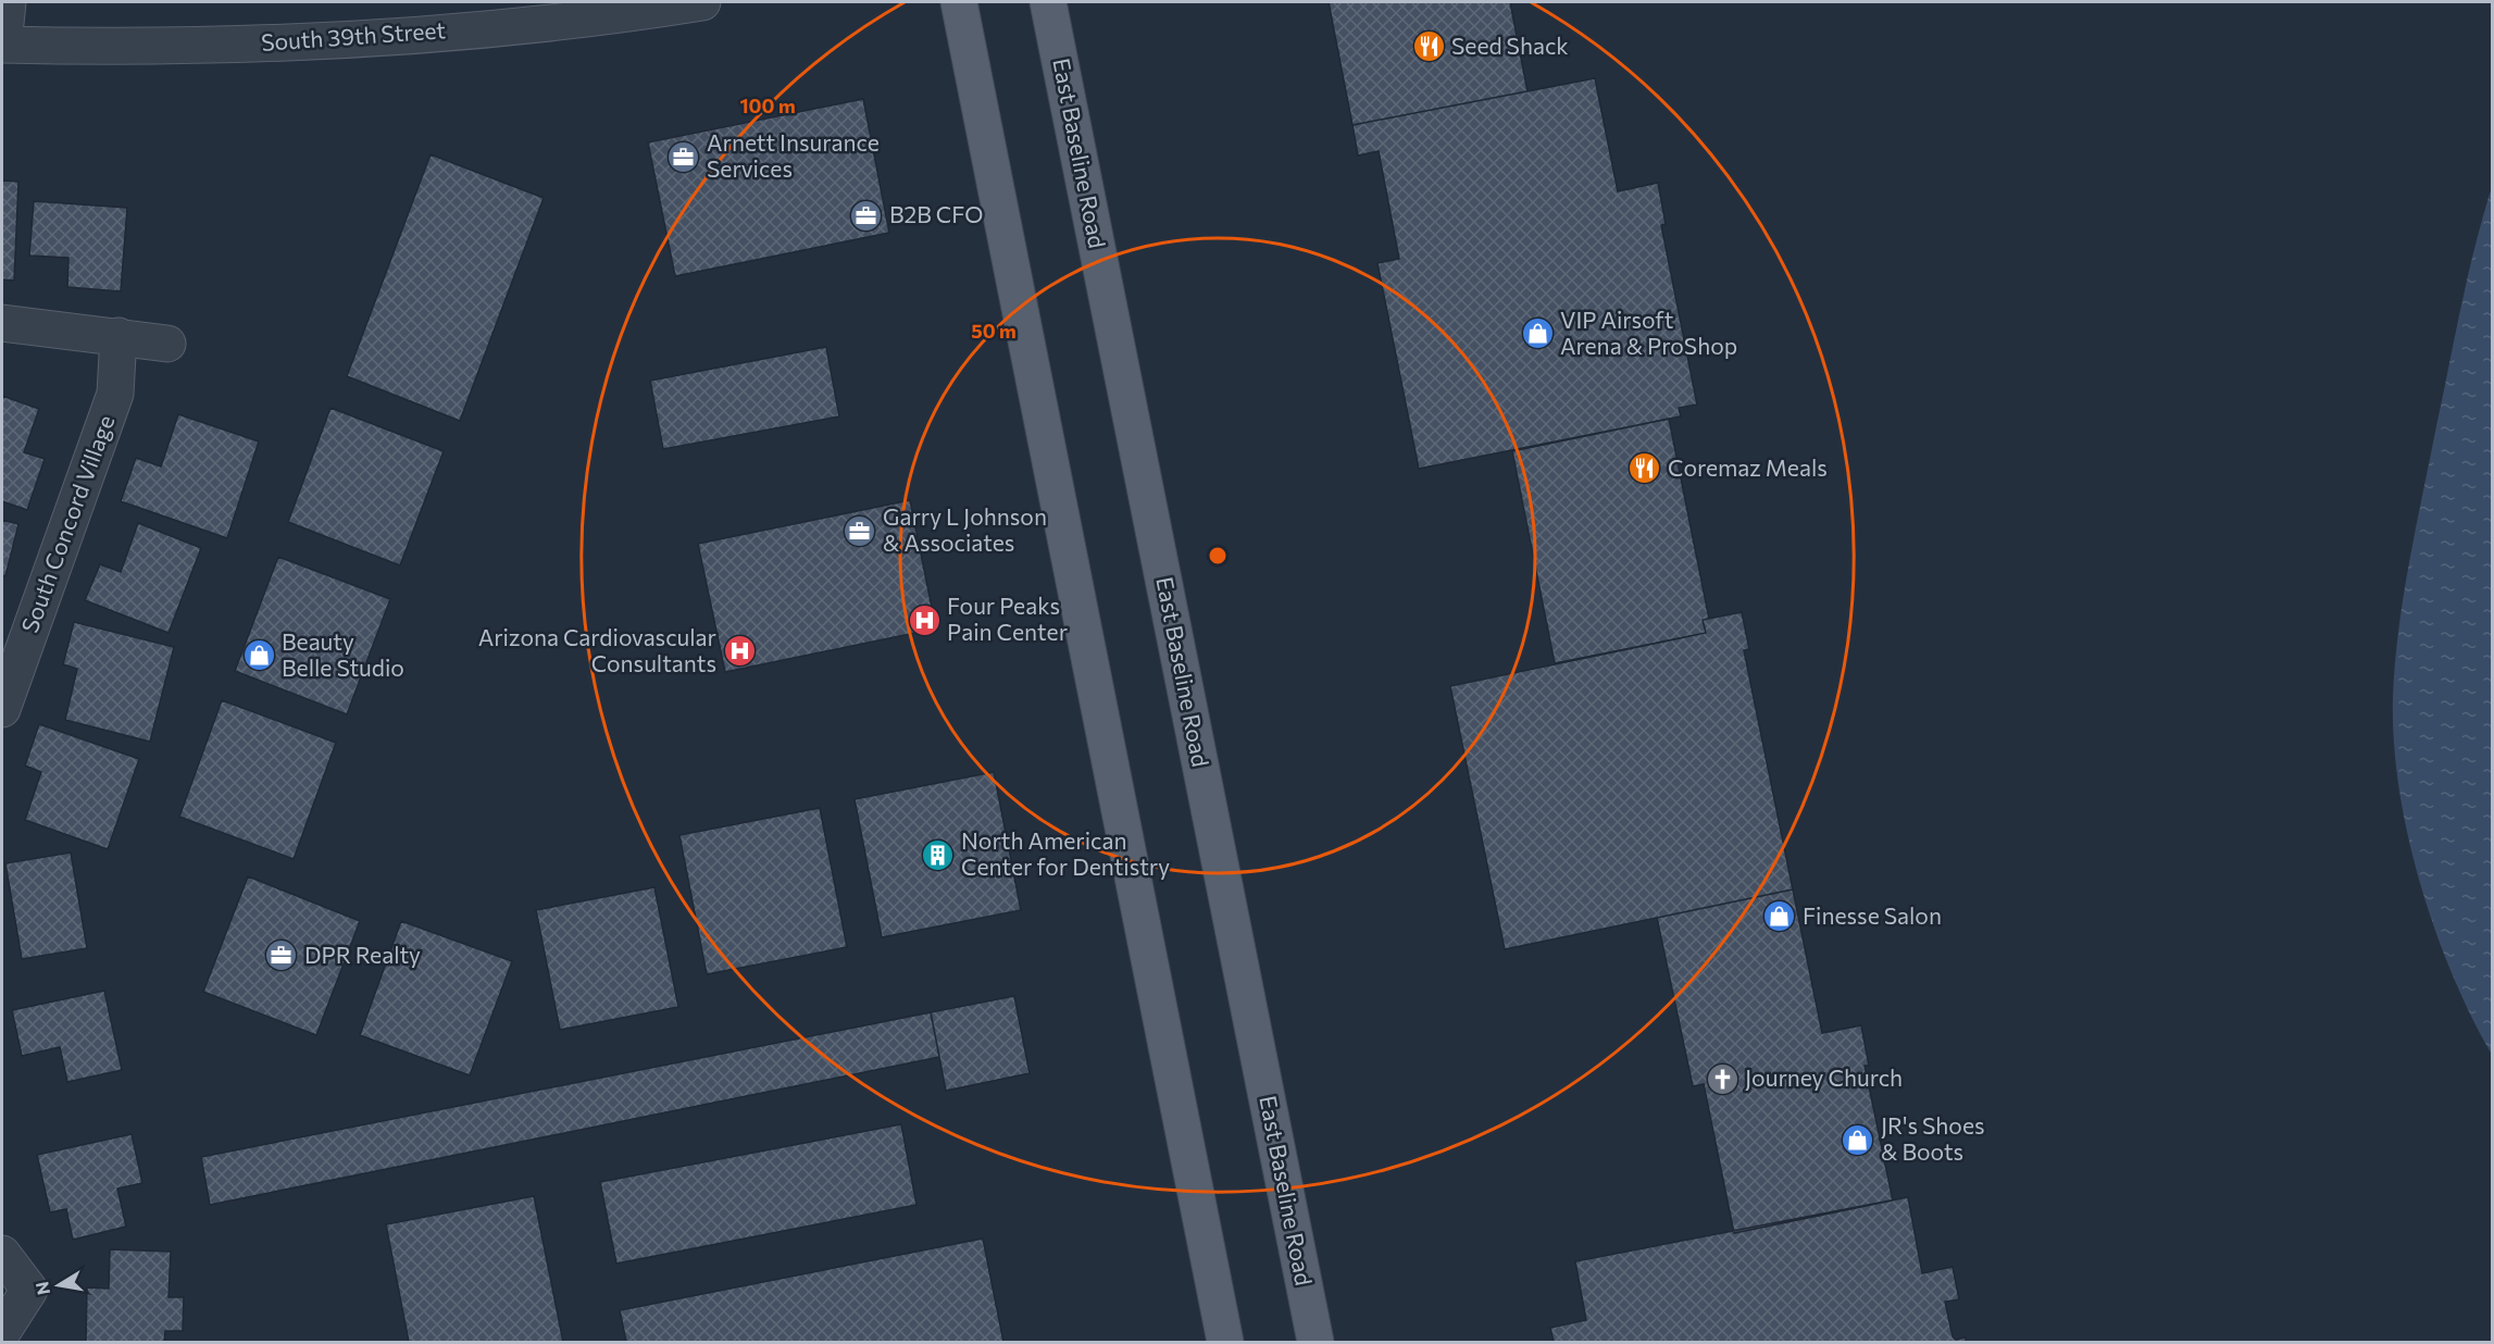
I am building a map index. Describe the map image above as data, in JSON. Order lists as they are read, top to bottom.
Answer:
{
  "streets": {
    "main road": ["East Baseline Road"],
    "street": ["South 39th Street", "South Concord Village"]
  },
  "places": {
    "restaurant": ["Seed Shack", "Coremaz Meals"],
    "office": [
      "Arnett Insurance Services",
      "B2B CFO",
      "Garry L Johnson & Associates",
      "DPR Realty"
    ],
    "shop": [
      "VIP Airsoft Arena & ProShop",
      "Beauty Belle Studio",
      "Finesse Salon",
      "JR's Shoes & Boots"
    ],
    "hospital": ["Four Peaks Pain Center", "Arizona Cardiovascular Consultants"],
    "building": ["North American Center for Dentistry"],
    "church": ["Journey Church"]
  },
  "north": "left",
  "rings": ["100 m", "50 m"]
}
